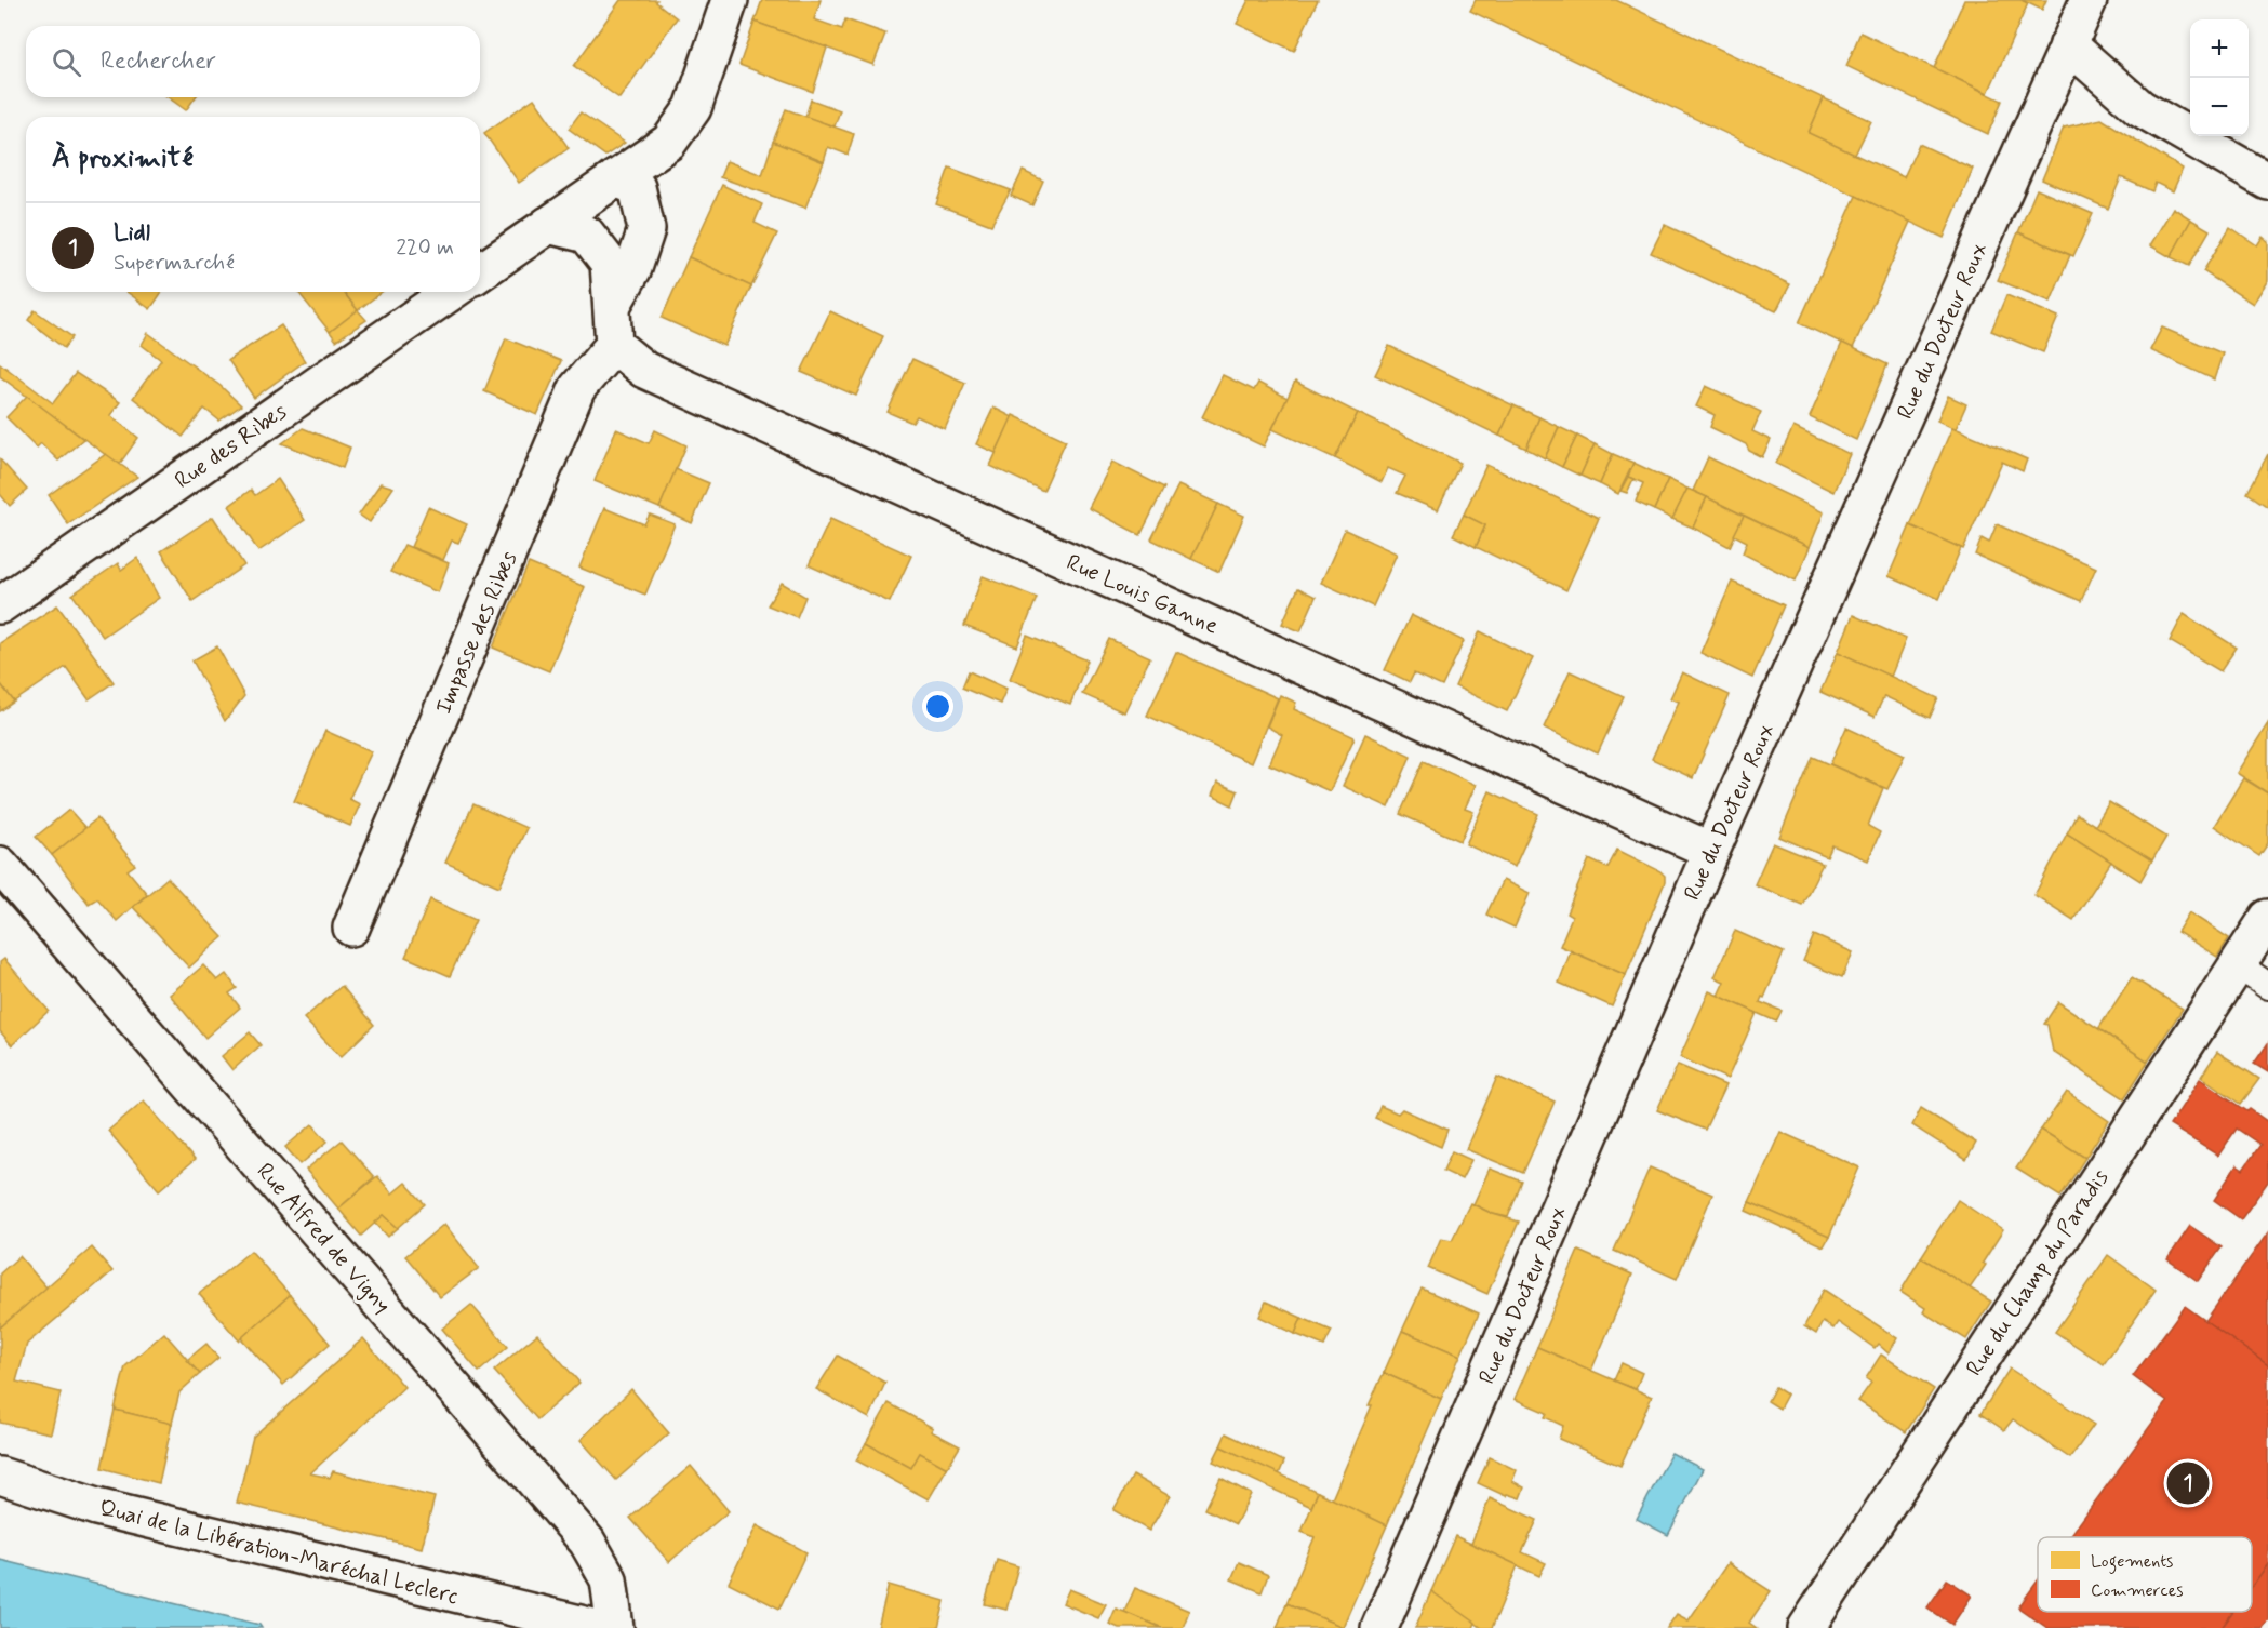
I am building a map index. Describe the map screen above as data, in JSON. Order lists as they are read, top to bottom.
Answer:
{
  "streets": {
    "street": [
      "Rue du Docteur Roux",
      "Rue des Ribes",
      "Rue Louis Ganne",
      "Impasse des Ribes",
      "Rue Alfred de Vigny",
      "Rue du Champ du Paradis",
      "Quai de la Libération-Maréchal Leclerc"
    ]
  },
  "crossings": [
    ["Rue du Docteur Roux", "Rue Louis Ganne"],
    ["Rue Louis Ganne", "Impasse des Ribes"]
  ],
  "legend": ["Logements", "Commerces"],
  "page": {
    "map_buttons": ["+", "−"],
    "search": "Rechercher",
    "heading": "À proximité",
    "list": [
      {
        "mark": "1",
        "name": "Lidl",
        "note": "Supermarché",
        "value": "220 m"
      }
    ],
    "pins": "1"
  }
}
